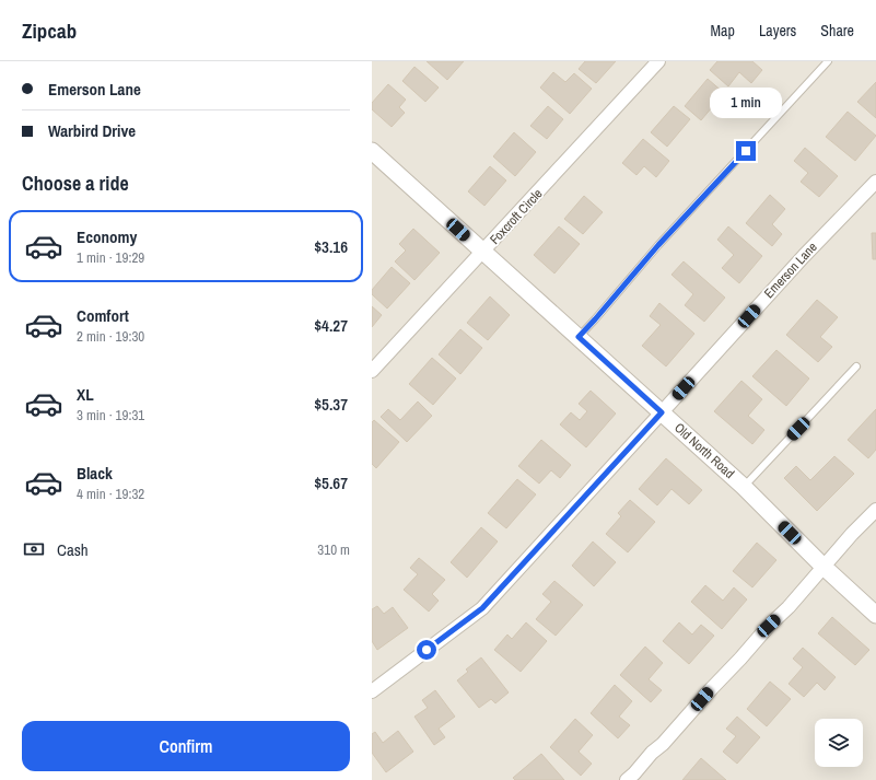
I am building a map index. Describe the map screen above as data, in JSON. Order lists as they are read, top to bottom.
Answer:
{
  "streets": {
    "street": ["Foxcroft Circle", "Emerson Lane", "Old North Road"]
  },
  "crossings": [
    ["Foxcroft Circle", "Old North Road"],
    ["Emerson Lane", "Old North Road"]
  ],
  "page": {
    "header": "Zipcab",
    "nav": ["Map", "Layers", "Share"],
    "banner": ["Emerson Lane", "Warbird Drive"],
    "bubble": "1 min",
    "heading": "Choose a ride",
    "list": [
      {
        "name": "Economy",
        "note": "1 min · 19:29",
        "value": "$3.16"
      },
      {
        "name": "Comfort",
        "note": "2 min · 19:30",
        "value": "$4.27"
      },
      {
        "name": "XL",
        "note": "3 min · 19:31",
        "value": "$5.37"
      },
      {
        "name": "Black",
        "note": "4 min · 19:32",
        "value": "$5.67"
      }
    ],
    "pay": ["Cash", "310 m"],
    "buttons": "Confirm"
  }
}
